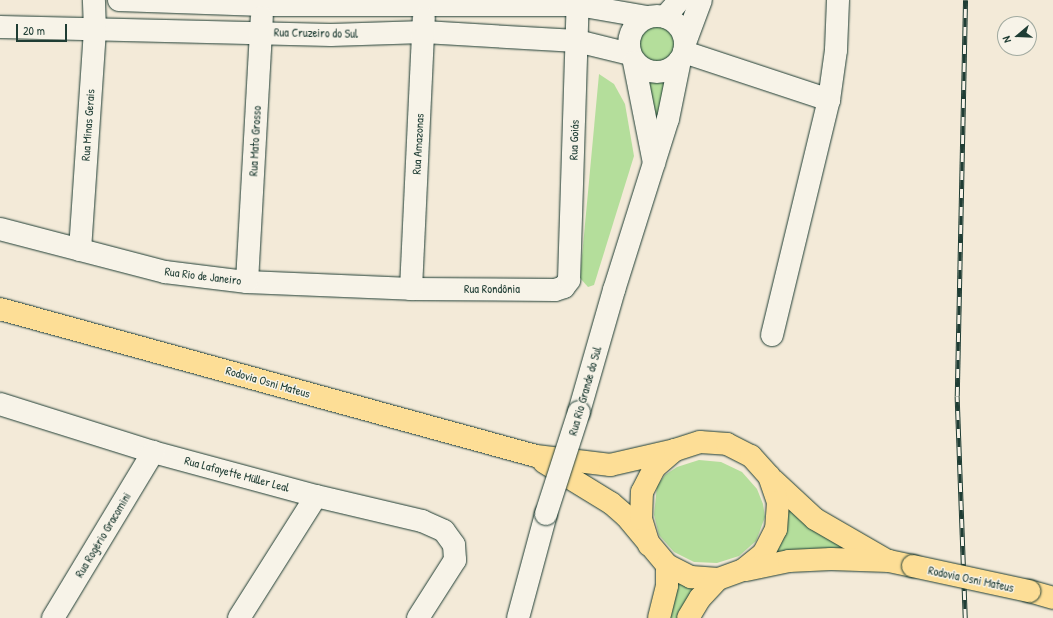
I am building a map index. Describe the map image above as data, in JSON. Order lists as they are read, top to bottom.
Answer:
{
  "streets": {
    "main road": ["Rodovia Osni Mateus"],
    "street": [
      "Rua Cruzeiro do Sul",
      "Rua Minas Gerais",
      "Rua Goiás",
      "Rua Mato Grosso",
      "Rua Amazonas",
      "Rua Rio de Janeiro",
      "Rua Rondônia",
      "Rua Rio Grande do Sul",
      "Rua Lafayette Müller Leal",
      "Rua Rogério Gracomini"
    ]
  },
  "crossings": [
    ["Rua Cruzeiro do Sul", "Rua Minas Gerais"],
    ["Rua Cruzeiro do Sul", "Rua Goiás"],
    ["Rua Cruzeiro do Sul", "Rua Mato Grosso"],
    ["Rua Cruzeiro do Sul", "Rua Amazonas"],
    ["Rua Cruzeiro do Sul", "Rua Rio Grande do Sul"],
    ["Rua Minas Gerais", "Rua Rio de Janeiro"],
    ["Rua Goiás", "Rua Rondônia"],
    ["Rua Mato Grosso", "Rua Rio de Janeiro"],
    ["Rua Amazonas", "Rua Rio de Janeiro"],
    ["Rua Amazonas", "Rua Rondônia"],
    ["Rua Rio de Janeiro", "Rua Rondônia"],
    ["Rua Lafayette Müller Leal", "Rua Rogério Gracomini"]
  ],
  "scale_bar": "20 m",
  "north": "left"
}
